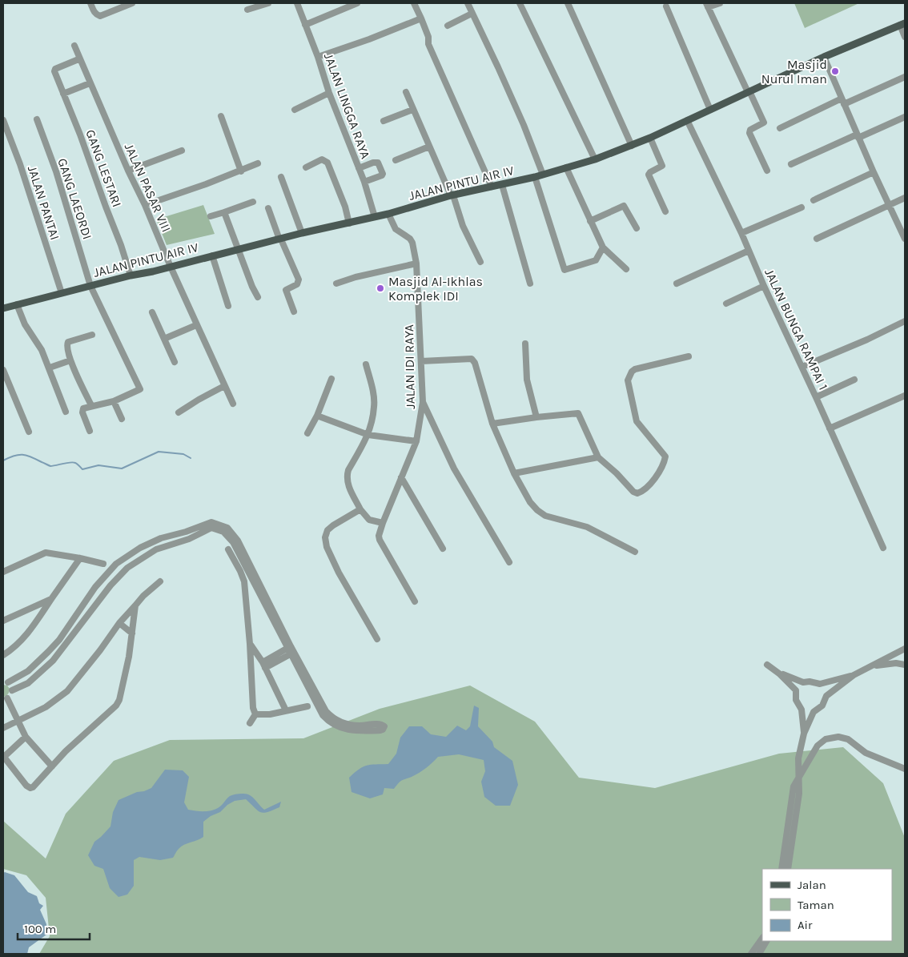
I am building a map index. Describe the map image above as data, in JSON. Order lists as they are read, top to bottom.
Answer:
{
  "streets": {
    "main road": ["JALAN PINTU AIR IV"],
    "street": [
      "JALAN LINGGA RAYA",
      "GANG LESTARI",
      "JALAN PASAR VIII",
      "GANG LAEORDI",
      "JALAN PANTAI",
      "JALAN BUNGA RAMPAI 1",
      "JALAN IDI RAYA"
    ]
  },
  "crossings": [
    ["JALAN LINGGA RAYA", "JALAN PINTU AIR IV"],
    ["GANG LESTARI", "JALAN PINTU AIR IV"],
    ["GANG LESTARI", "JALAN PASAR VIII"],
    ["JALAN PINTU AIR IV", "JALAN PASAR VIII"],
    ["JALAN PINTU AIR IV", "GANG LAEORDI"],
    ["JALAN PINTU AIR IV", "JALAN PANTAI"],
    ["JALAN PINTU AIR IV", "JALAN BUNGA RAMPAI 1"],
    ["JALAN PINTU AIR IV", "JALAN IDI RAYA"]
  ],
  "places": ["Masjid Nurul Iman", "Masjid Al-Ikhlas Komplek IDI"],
  "legend": ["Jalan", "Taman", "Air"],
  "scale_bar": "100 m"
}
